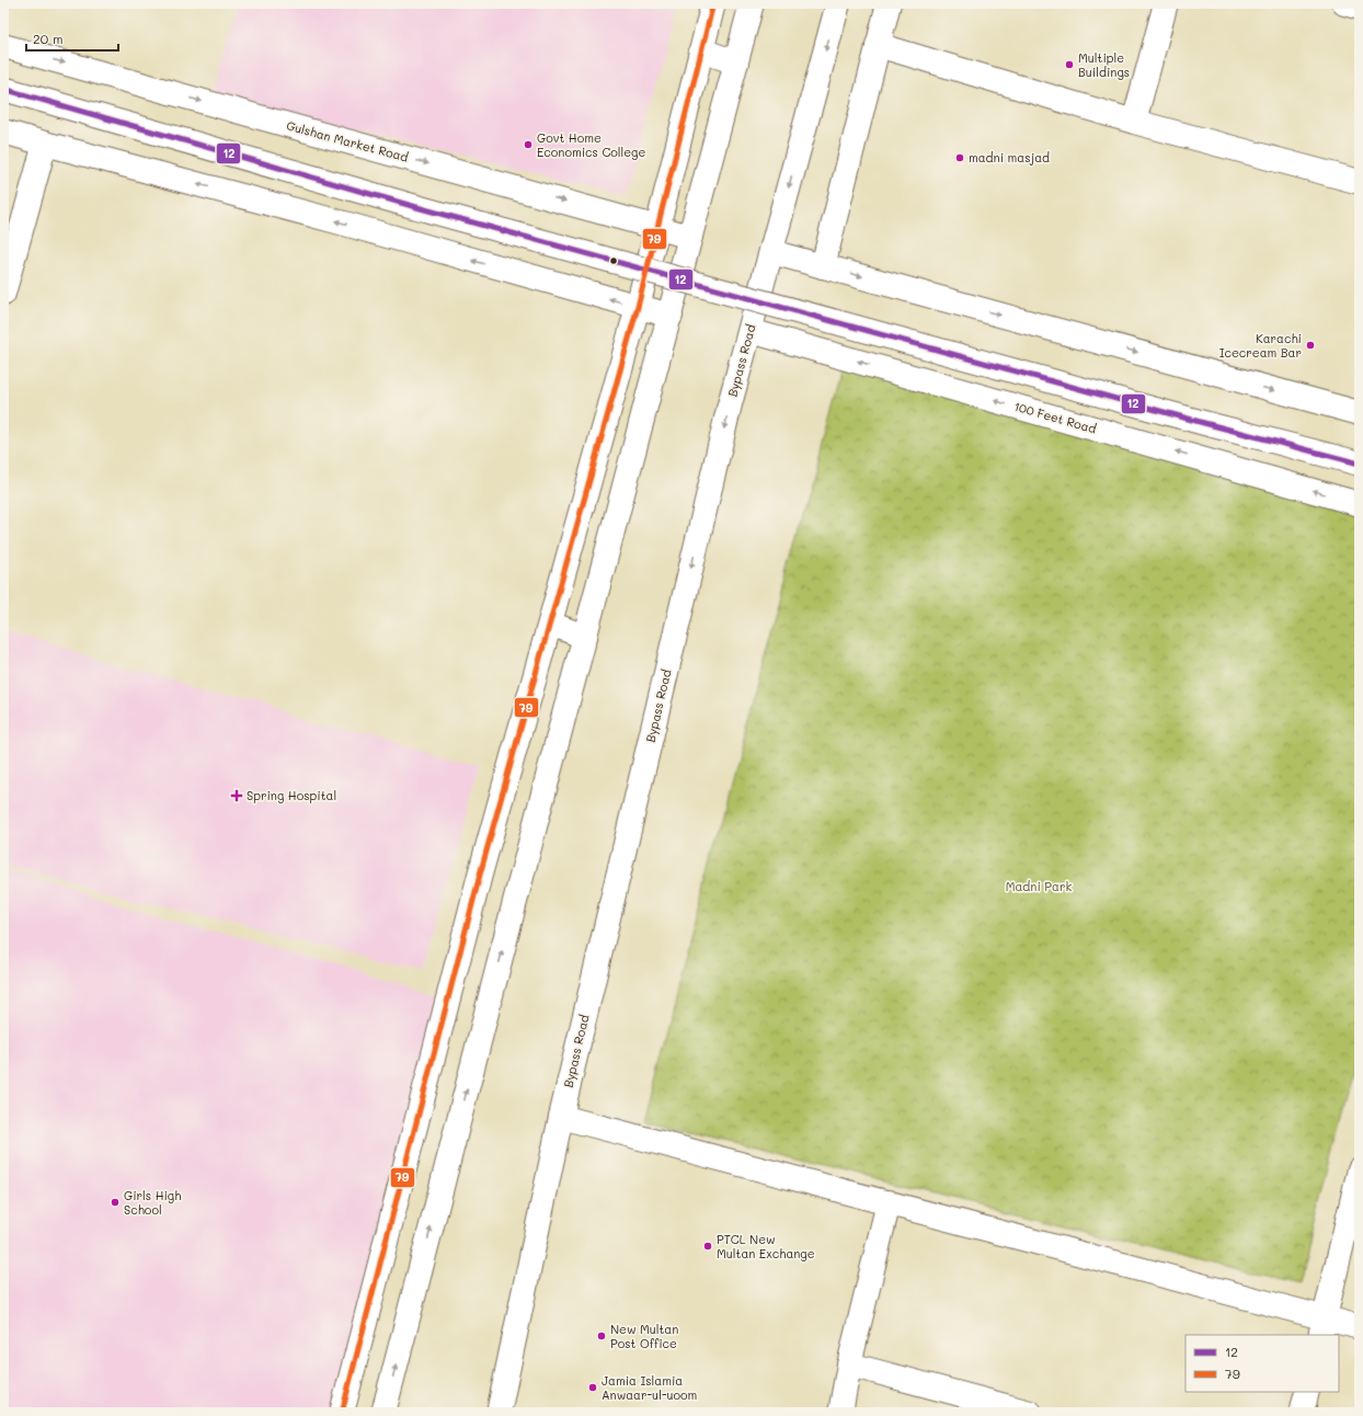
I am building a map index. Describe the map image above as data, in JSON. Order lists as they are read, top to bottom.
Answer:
{
  "streets": {
    "main road": ["Gulshan Market Road", "Bypass Road", "100 Feet Road"]
  },
  "crossings": [
    ["Bypass Road", "100 Feet Road"]
  ],
  "parks": ["Madni Park"],
  "places": {
    "other": [
      "Multiple Buildings",
      "Govt Home Economics College",
      "madni masjad",
      "Karachi Icecream Bar",
      "Girls High School",
      "PTCL New Multan Exchange",
      "New Multan Post Office",
      "Jamia Islamia Anwaar-ul-uoom"
    ],
    "health": ["Spring Hospital"]
  },
  "lines": ["transit line 79", "transit line 12"],
  "legend": ["12", "79"],
  "scale_bar": "20 m"
}
